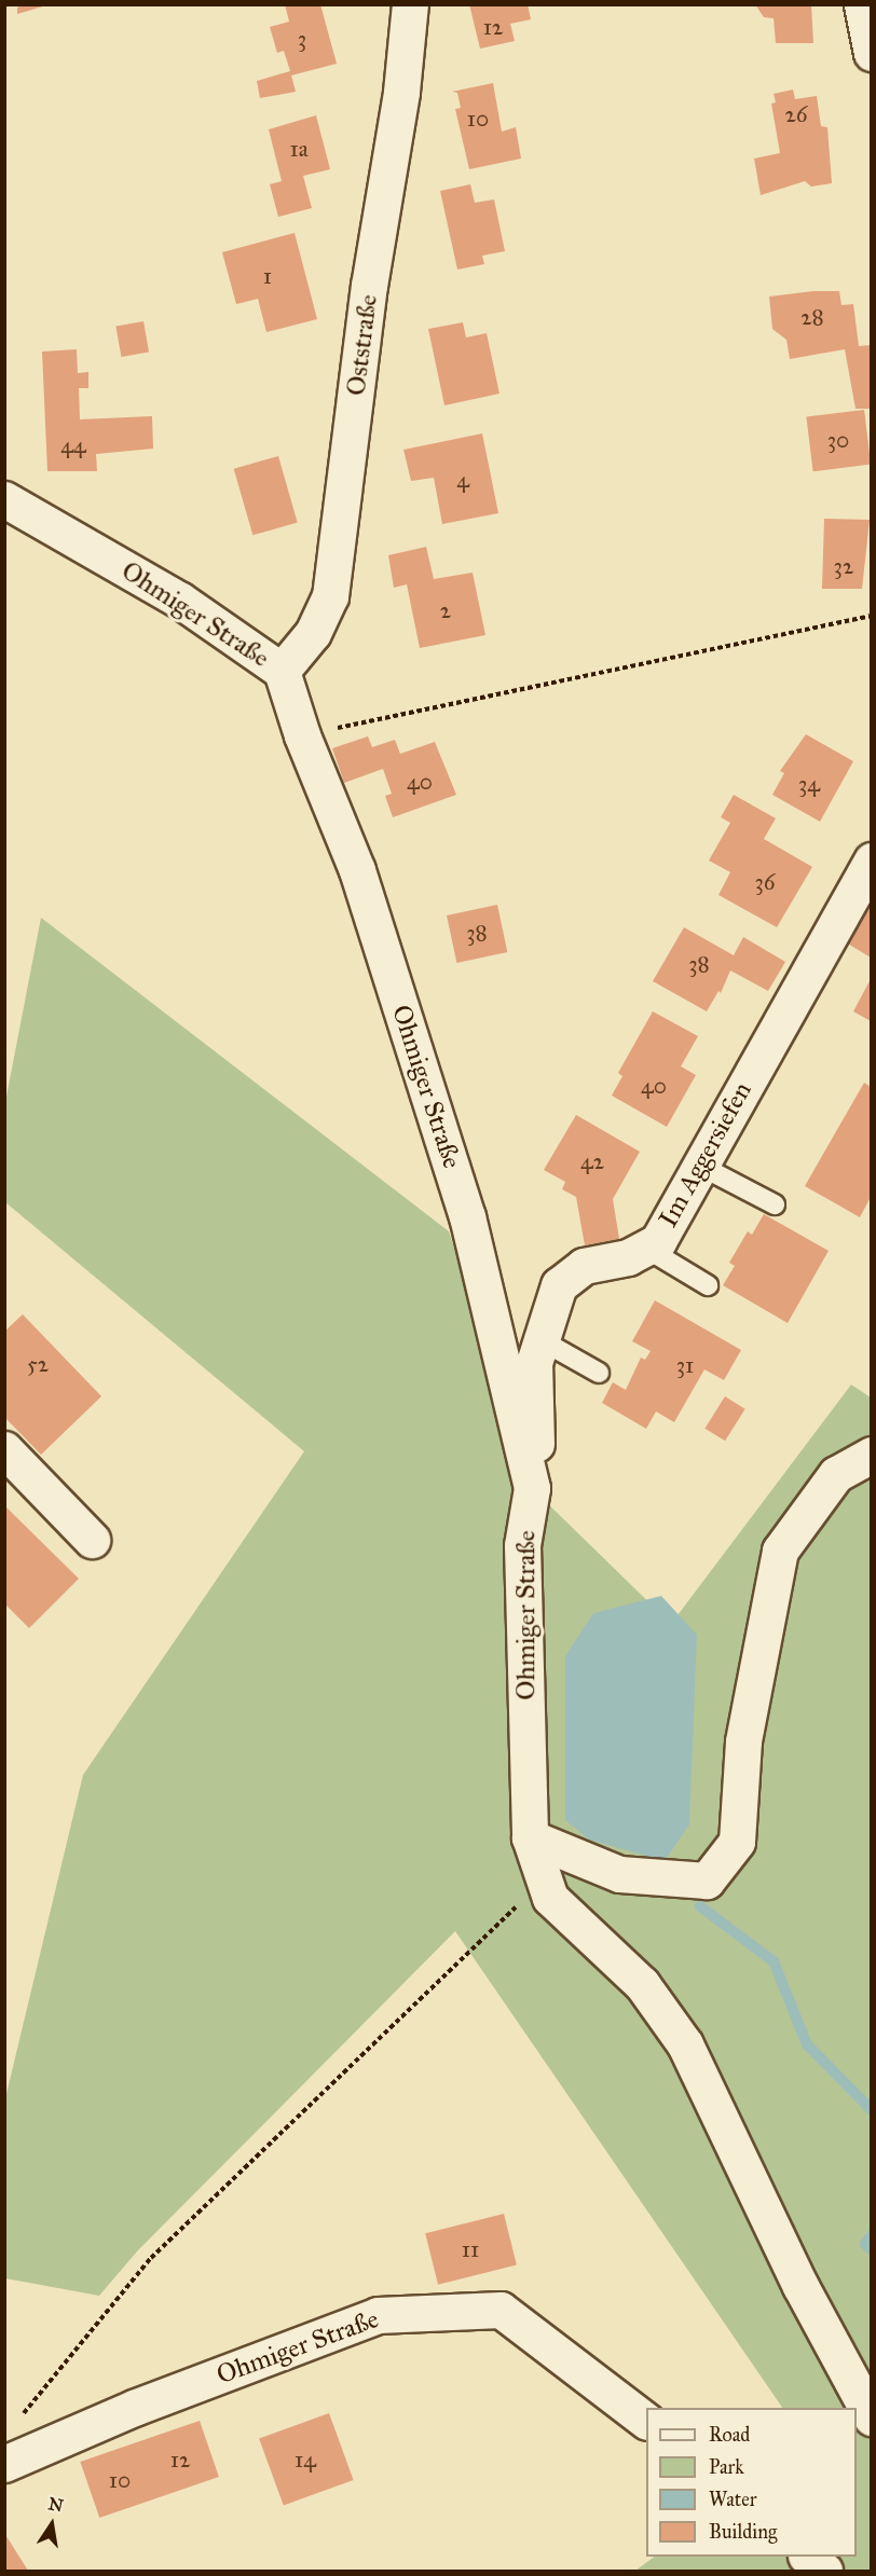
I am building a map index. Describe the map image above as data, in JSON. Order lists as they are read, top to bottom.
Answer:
{
  "streets": {
    "street": ["Oststraße", "Ohmiger Straße", "Im Aggersiefen"]
  },
  "crossings": [
    ["Oststraße", "Ohmiger Straße"],
    ["Ohmiger Straße", "Im Aggersiefen"]
  ],
  "house_numbers": [
    "12",
    "3",
    "26",
    "10",
    "1a",
    "1",
    "28",
    "30",
    "44",
    "4",
    "32",
    "2",
    "40",
    "34",
    "36",
    "38",
    "38",
    "40",
    "42",
    "52",
    "31",
    "11",
    "12",
    "14",
    "10"
  ],
  "legend": [
    "Road",
    "Park",
    "Water",
    "Building"
  ],
  "north": "top"
}
